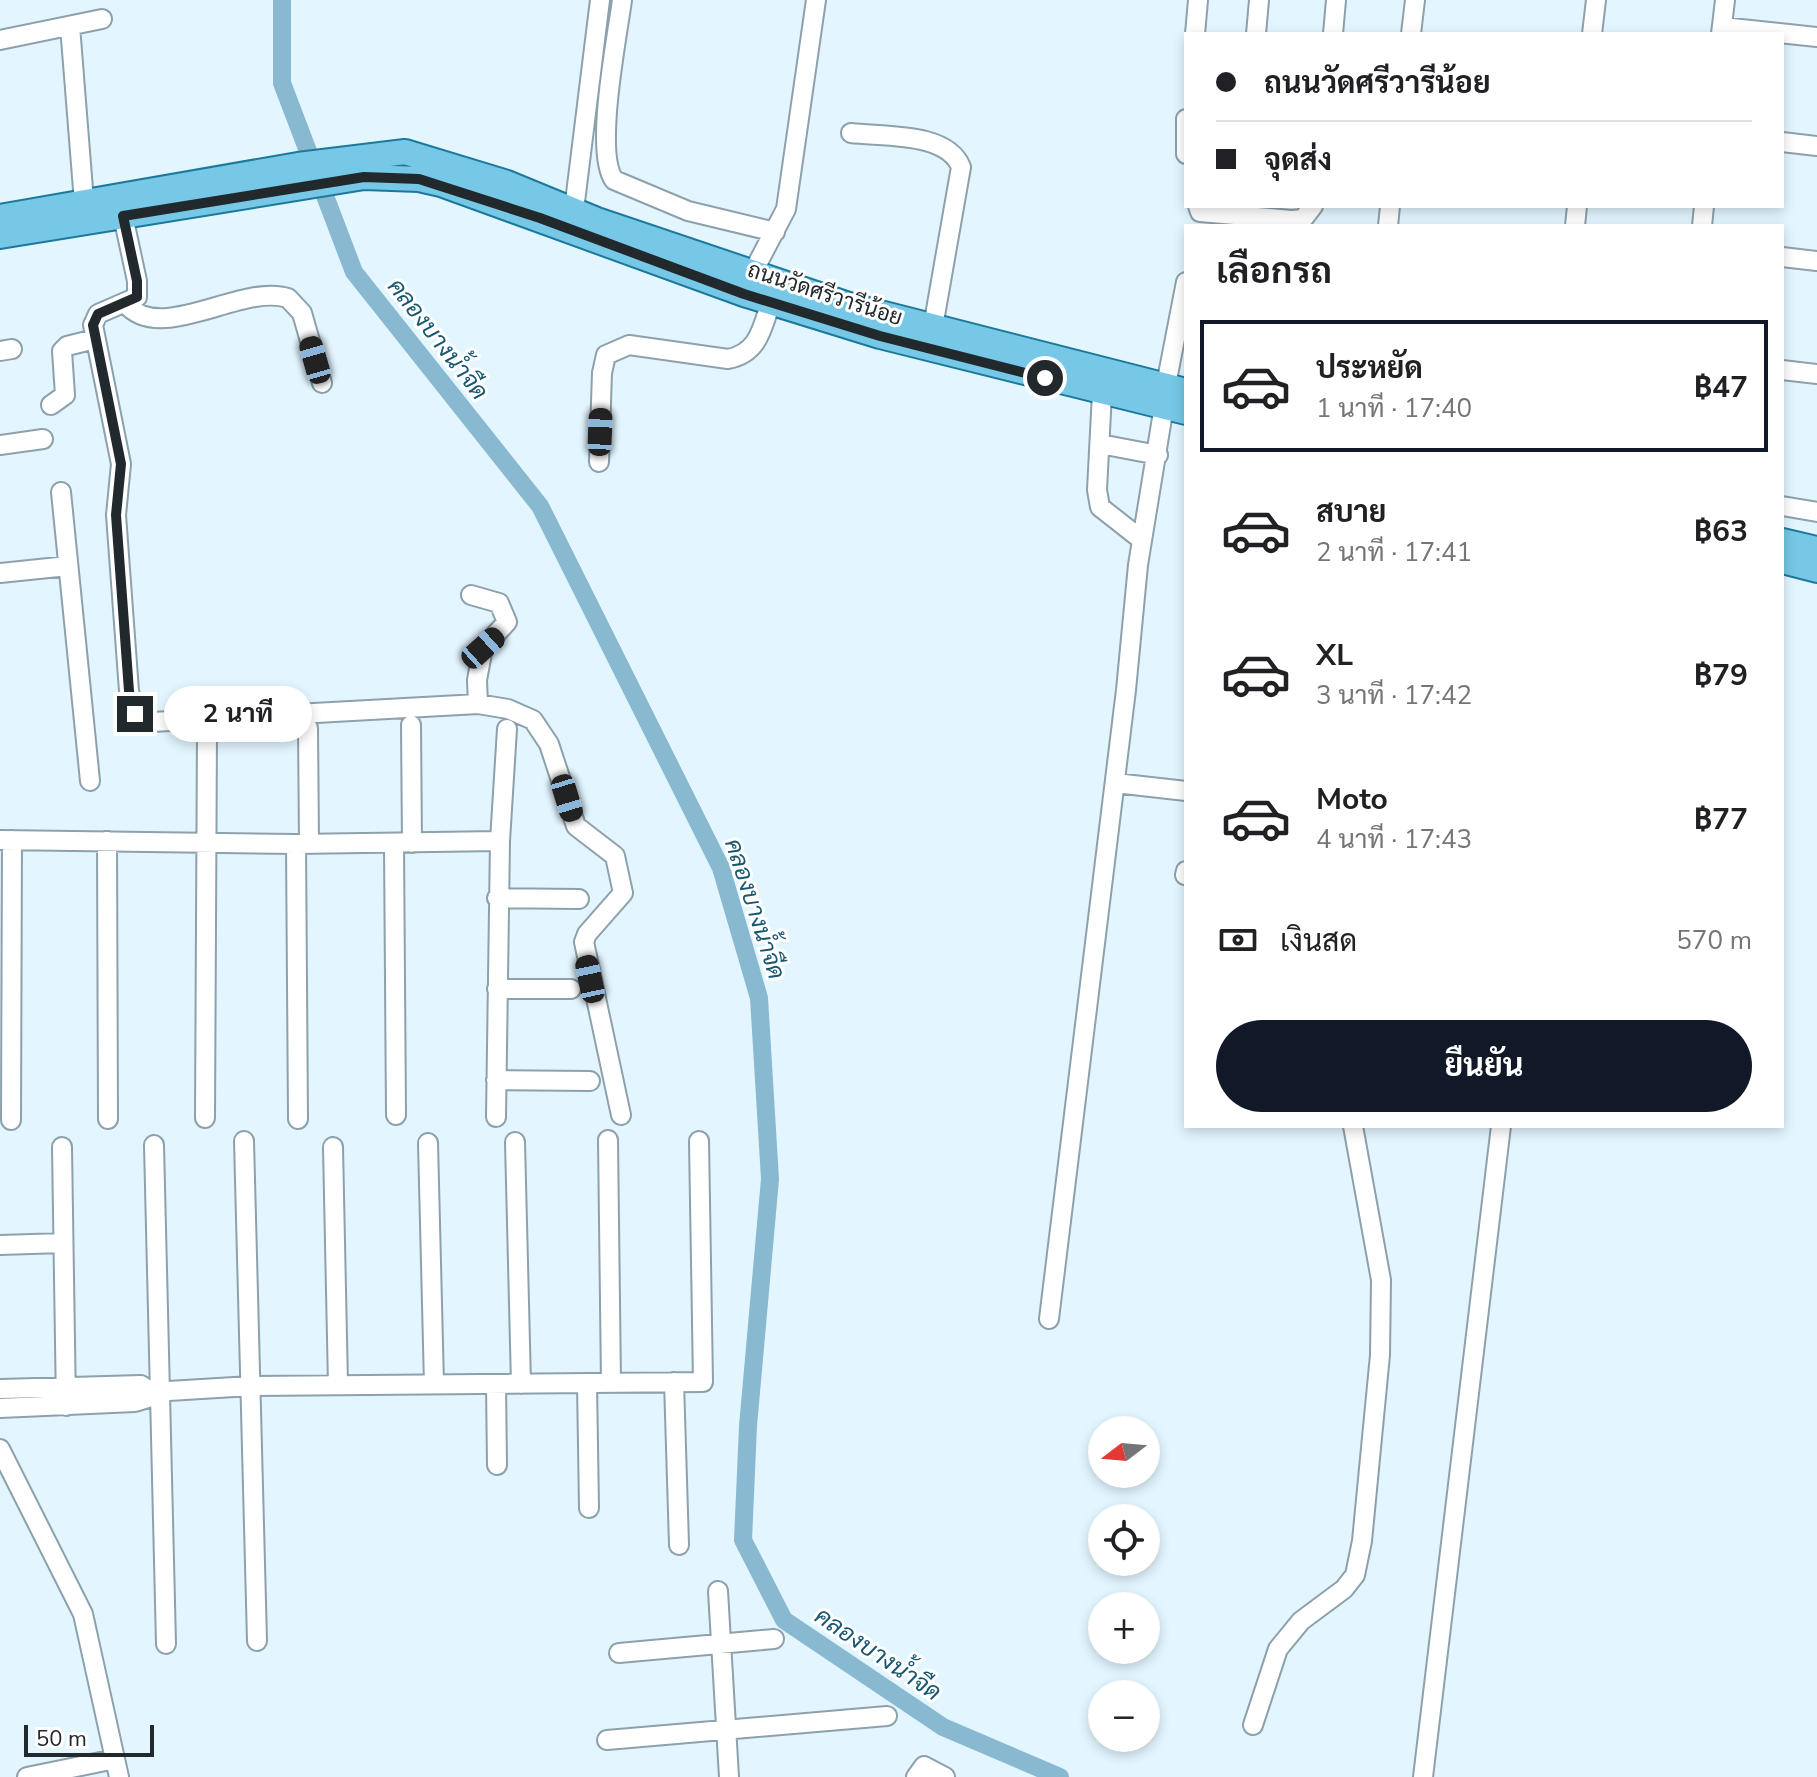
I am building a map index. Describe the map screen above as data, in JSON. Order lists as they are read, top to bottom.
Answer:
{
  "streets": {
    "main road": ["ถนนวัดศรีวารีน้อย"]
  },
  "water": ["คลองบางน้ำจืด"],
  "scale_bar": "50 m",
  "north": "left",
  "page": {
    "banner": ["ถนนวัดศรีวารีน้อย", "จุดส่ง"],
    "heading": "เลือกรถ",
    "list": [
      {
        "name": "ประหยัด",
        "note": "1 นาที · 17:40",
        "value": "฿47"
      },
      {
        "name": "สบาย",
        "note": "2 นาที · 17:41",
        "value": "฿63"
      },
      {
        "name": "XL",
        "note": "3 นาที · 17:42",
        "value": "฿79"
      },
      {
        "name": "Moto",
        "note": "4 นาที · 17:43",
        "value": "฿77"
      }
    ],
    "bubble": "2 นาที",
    "pay": ["เงินสด", "570 m"],
    "buttons": "ยืนยัน",
    "map_buttons": ["+", "−"],
    "scale": "50 m"
  }
}
